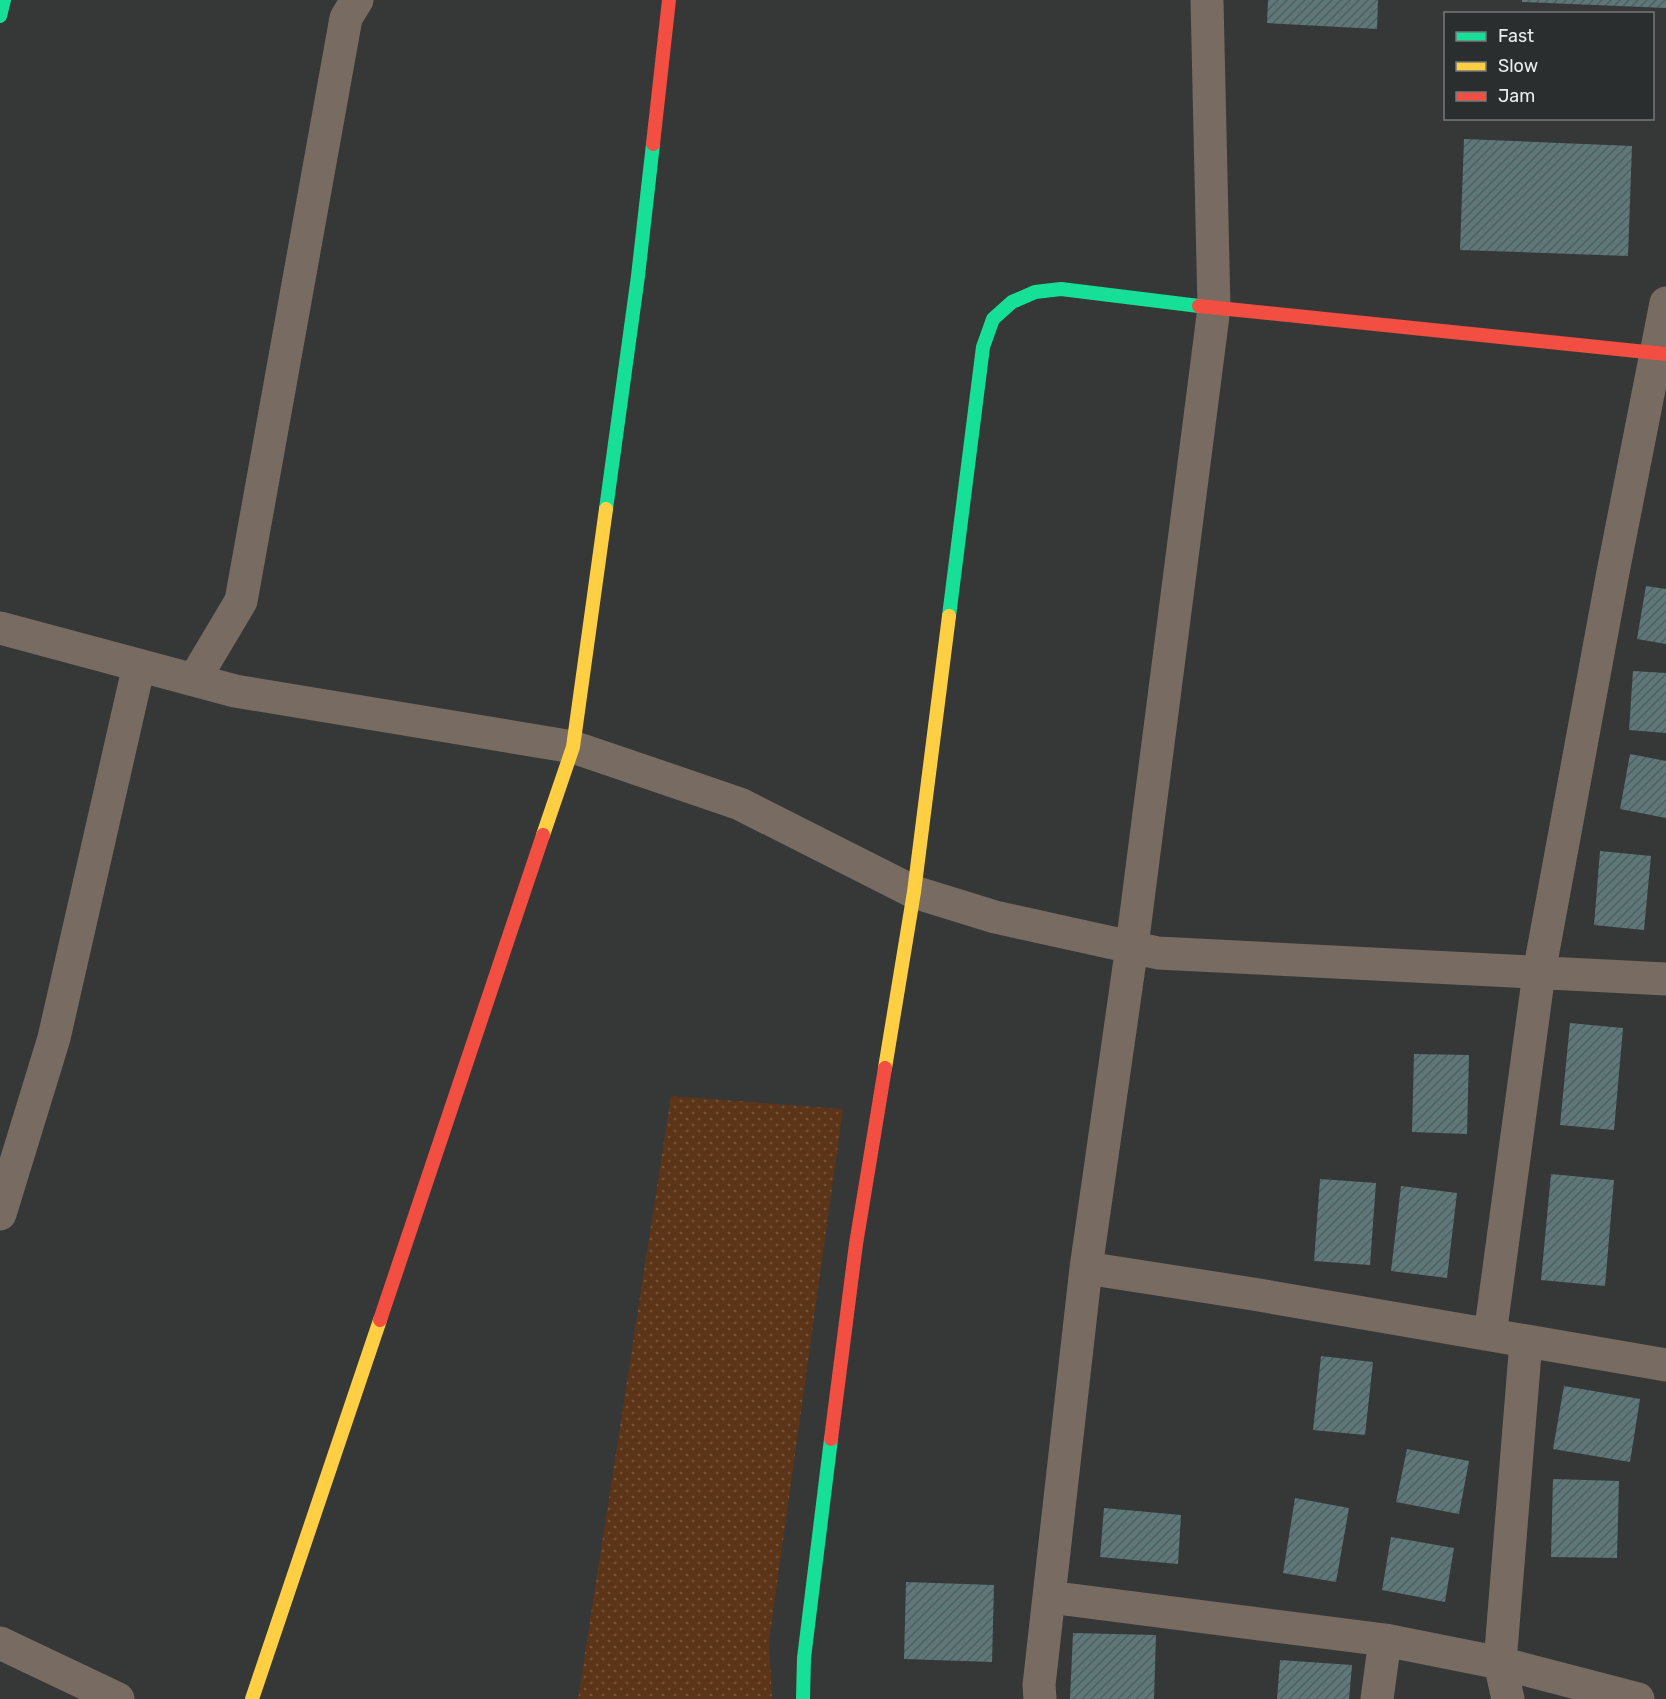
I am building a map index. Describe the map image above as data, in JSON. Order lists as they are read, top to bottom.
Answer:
{
  "legend": ["Fast", "Slow", "Jam"]
}
